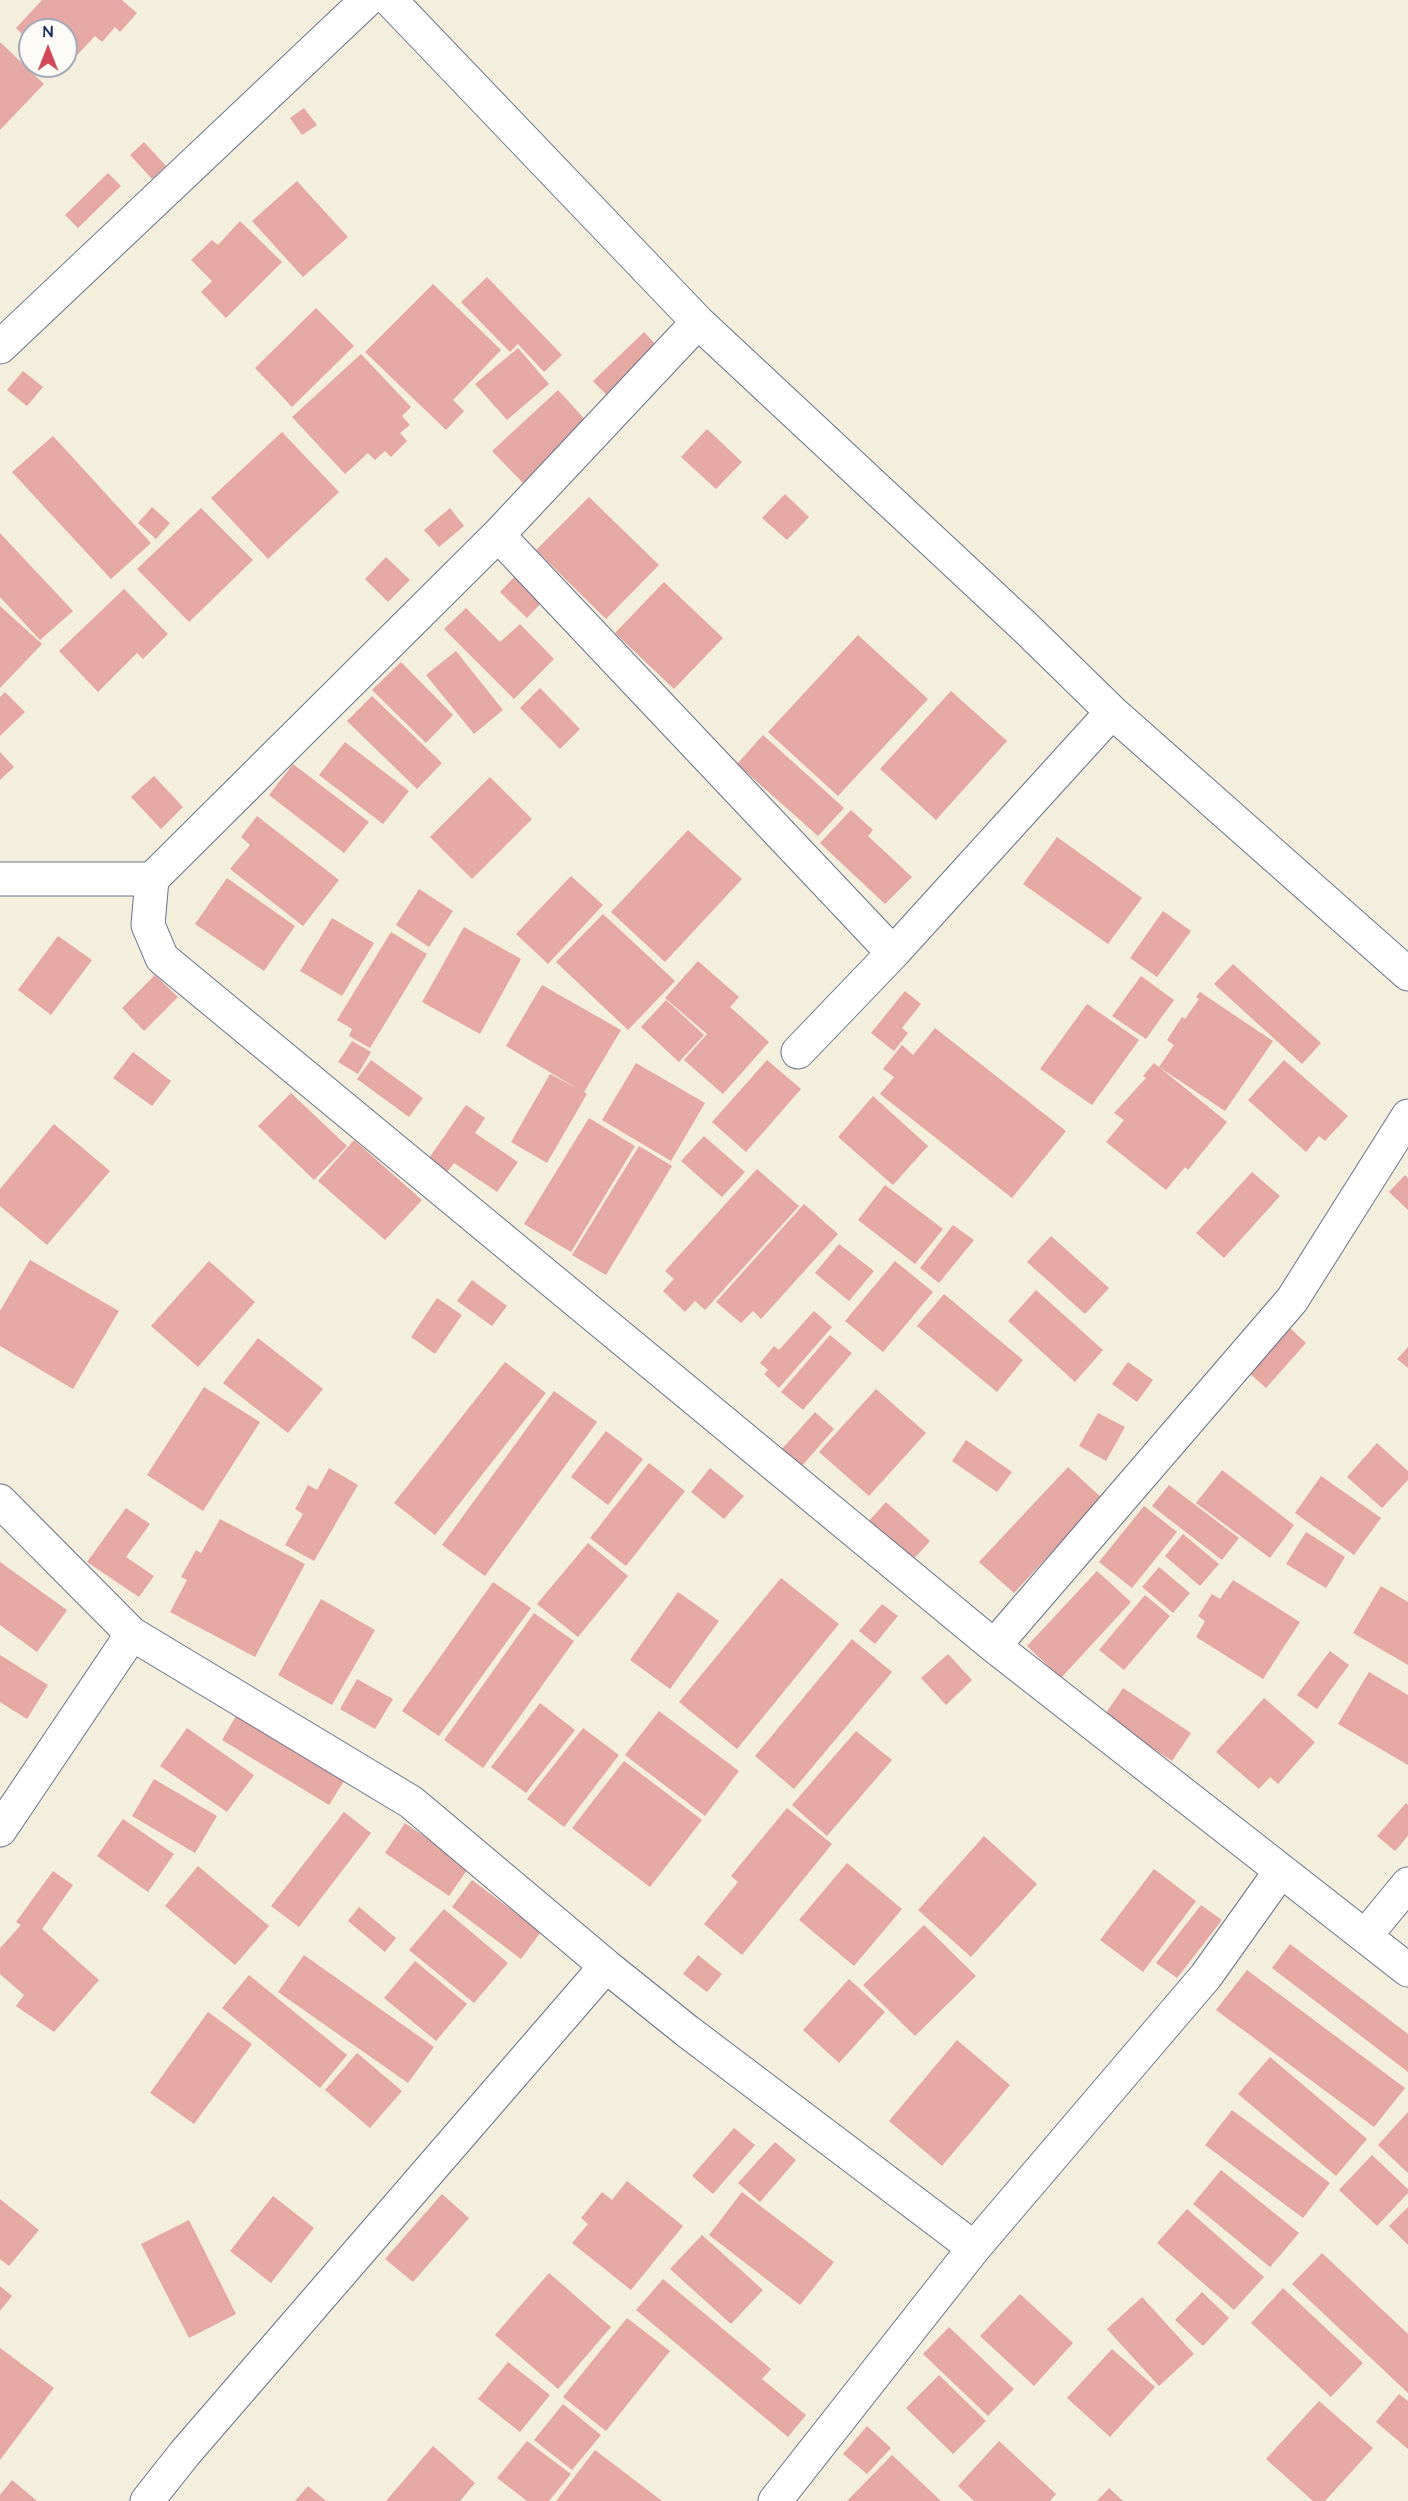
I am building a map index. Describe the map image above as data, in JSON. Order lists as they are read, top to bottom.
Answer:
{
  "north": "top"
}
